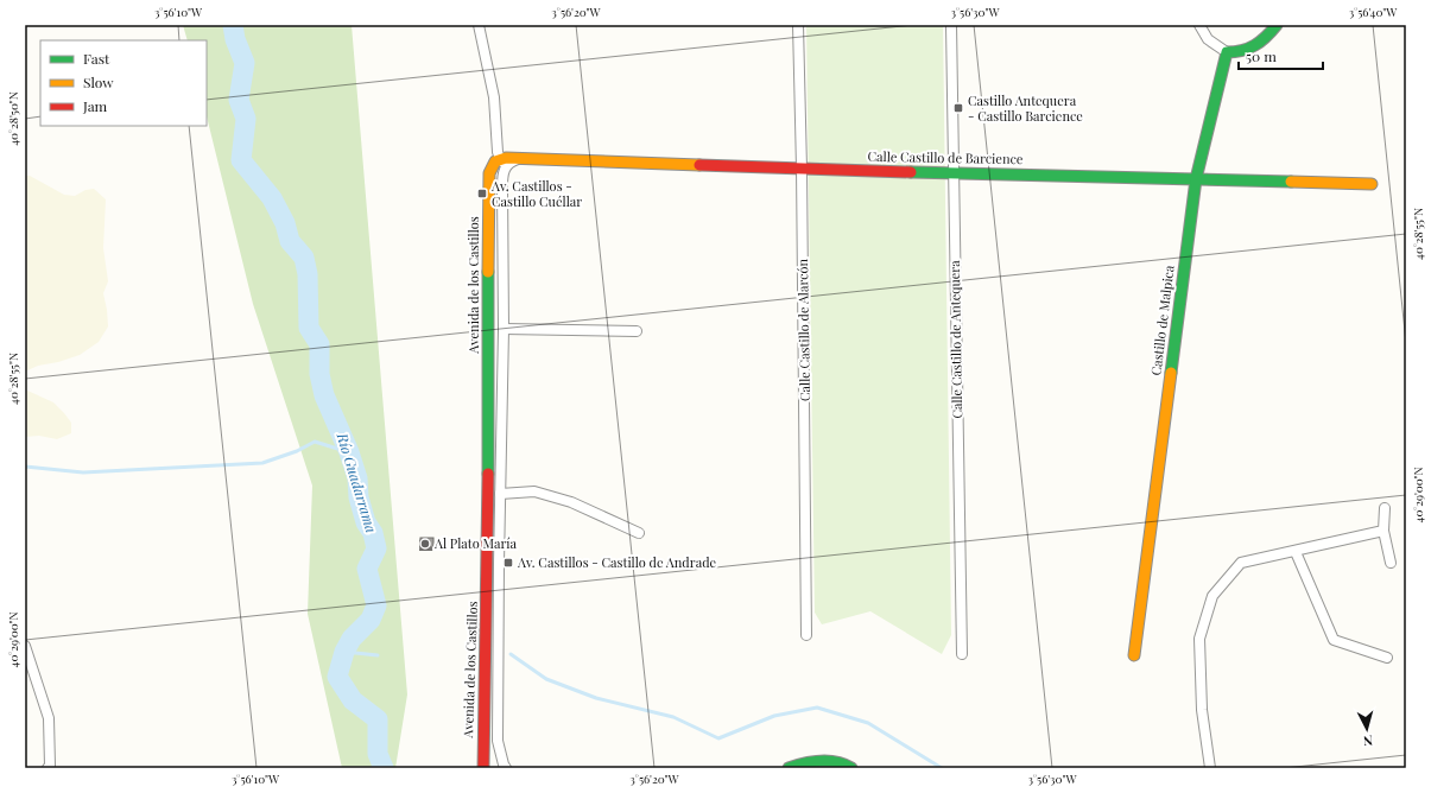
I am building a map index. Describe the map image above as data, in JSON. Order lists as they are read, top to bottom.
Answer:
{
  "streets": {
    "street": [
      "Calle Castillo de Barcience",
      "Avenida de los Castillos",
      "Castillo de Malpica",
      "Calle Castillo de Alarcón",
      "Calle Castillo de Antequera"
    ]
  },
  "crossings": [
    ["Calle Castillo de Barcience", "Avenida de los Castillos"],
    ["Calle Castillo de Barcience", "Castillo de Malpica"],
    ["Calle Castillo de Barcience", "Calle Castillo de Alarcón"],
    ["Calle Castillo de Barcience", "Calle Castillo de Antequera"]
  ],
  "water": ["Río Guadarrama"],
  "places": {
    "transit": ["Castillo Antequera - Castillo Barcience", "Av. Castillos - Castillo Cuéllar", "Av. Castillos - Castillo de Andrade"],
    "other": ["Al Plato María"]
  },
  "legend": ["Fast", "Slow", "Jam"],
  "scale_bar": "50 m",
  "north": "bottom",
  "coordinates": [
    "3°56'10\"W",
    "3°56'20\"W",
    "3°56'30\"W",
    "3°56'40\"W",
    "40°28'50\"N",
    "40°28'55\"N",
    "40°29'00\"N"
  ]
}
